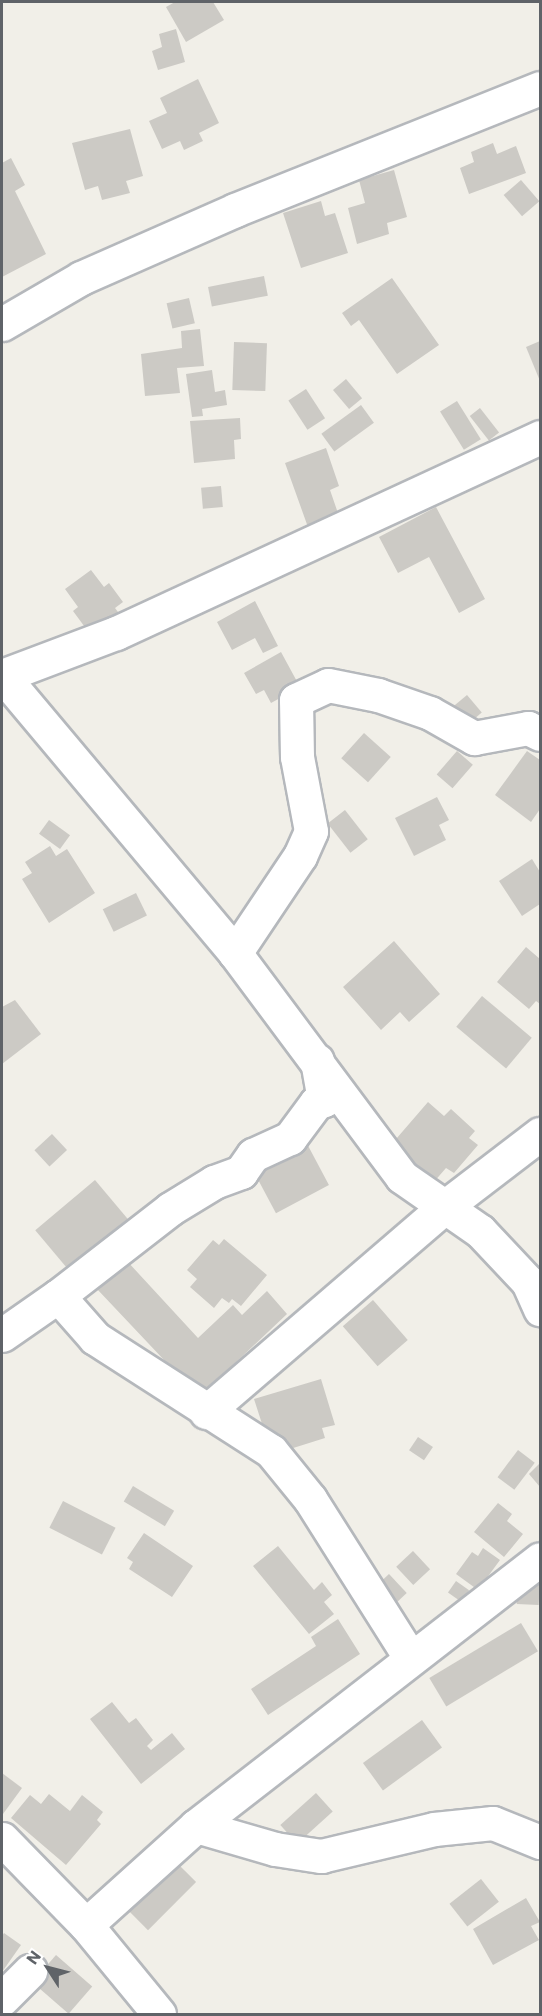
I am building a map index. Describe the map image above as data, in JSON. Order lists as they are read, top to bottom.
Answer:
{
  "north": "top left"
}
